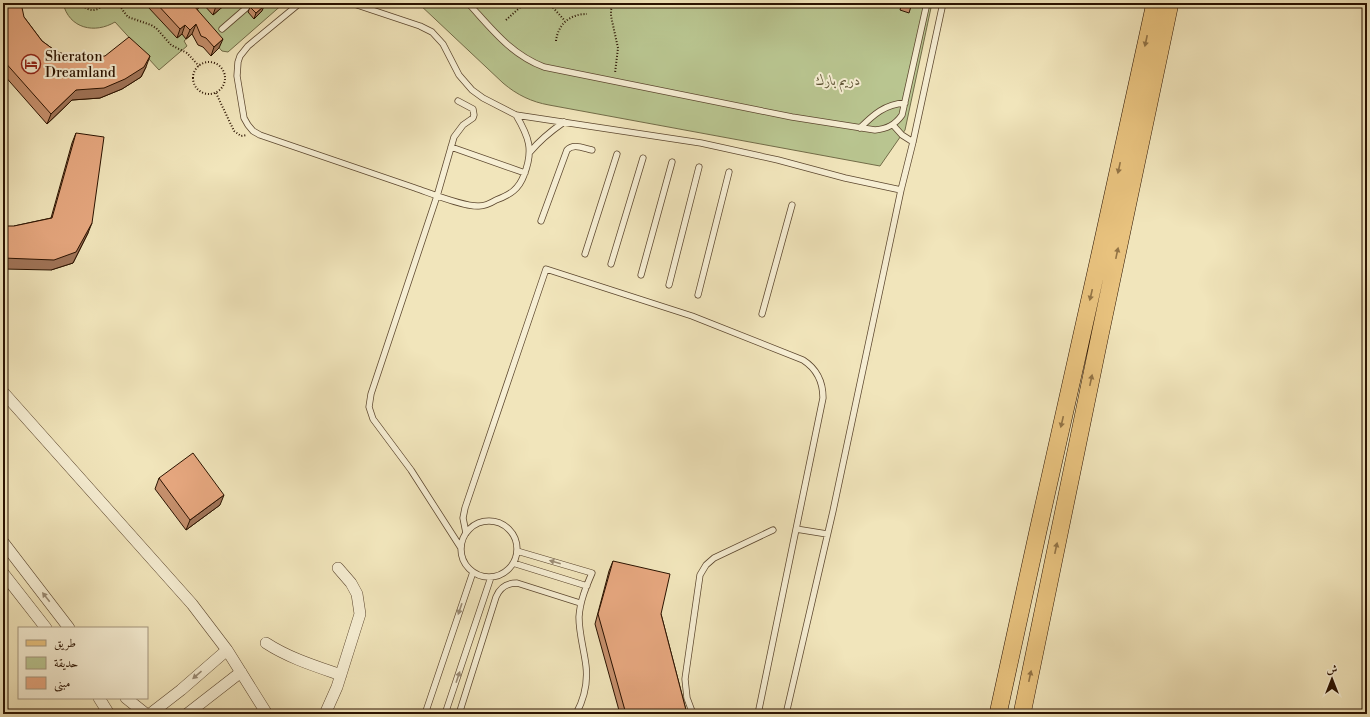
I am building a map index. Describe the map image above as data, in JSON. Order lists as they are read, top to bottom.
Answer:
{
  "parks": ["دريم بارك"],
  "places": {
    "hotel": ["Sheraton Dreamland"]
  },
  "legend": ["طريق", "حديقة", "مبنى"],
  "north": "top"
}
